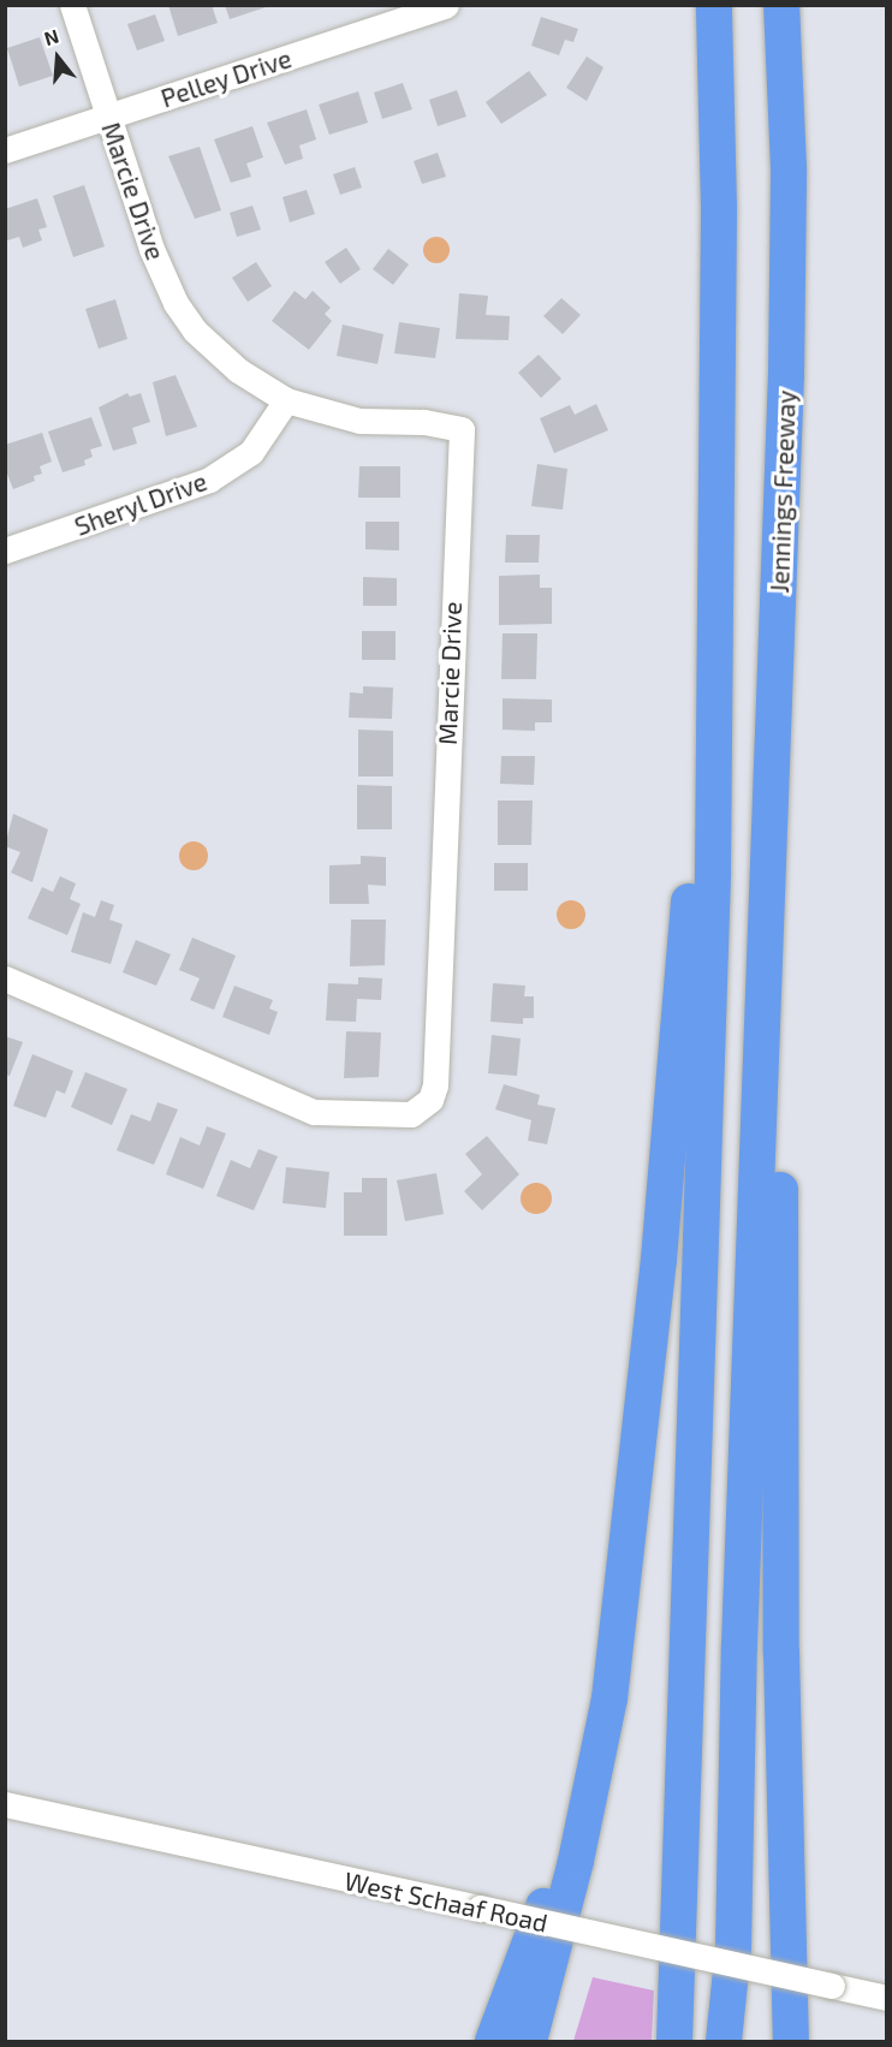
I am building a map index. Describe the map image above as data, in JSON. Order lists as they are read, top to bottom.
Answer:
{
  "streets": {
    "highway": ["Jennings Freeway"],
    "street": [
      "Pelley Drive",
      "Marcie Drive",
      "Sheryl Drive",
      "West Schaaf Road"
    ]
  },
  "crossings": [
    ["Pelley Drive", "Marcie Drive"],
    ["Marcie Drive", "Sheryl Drive"]
  ],
  "north": "top"
}
